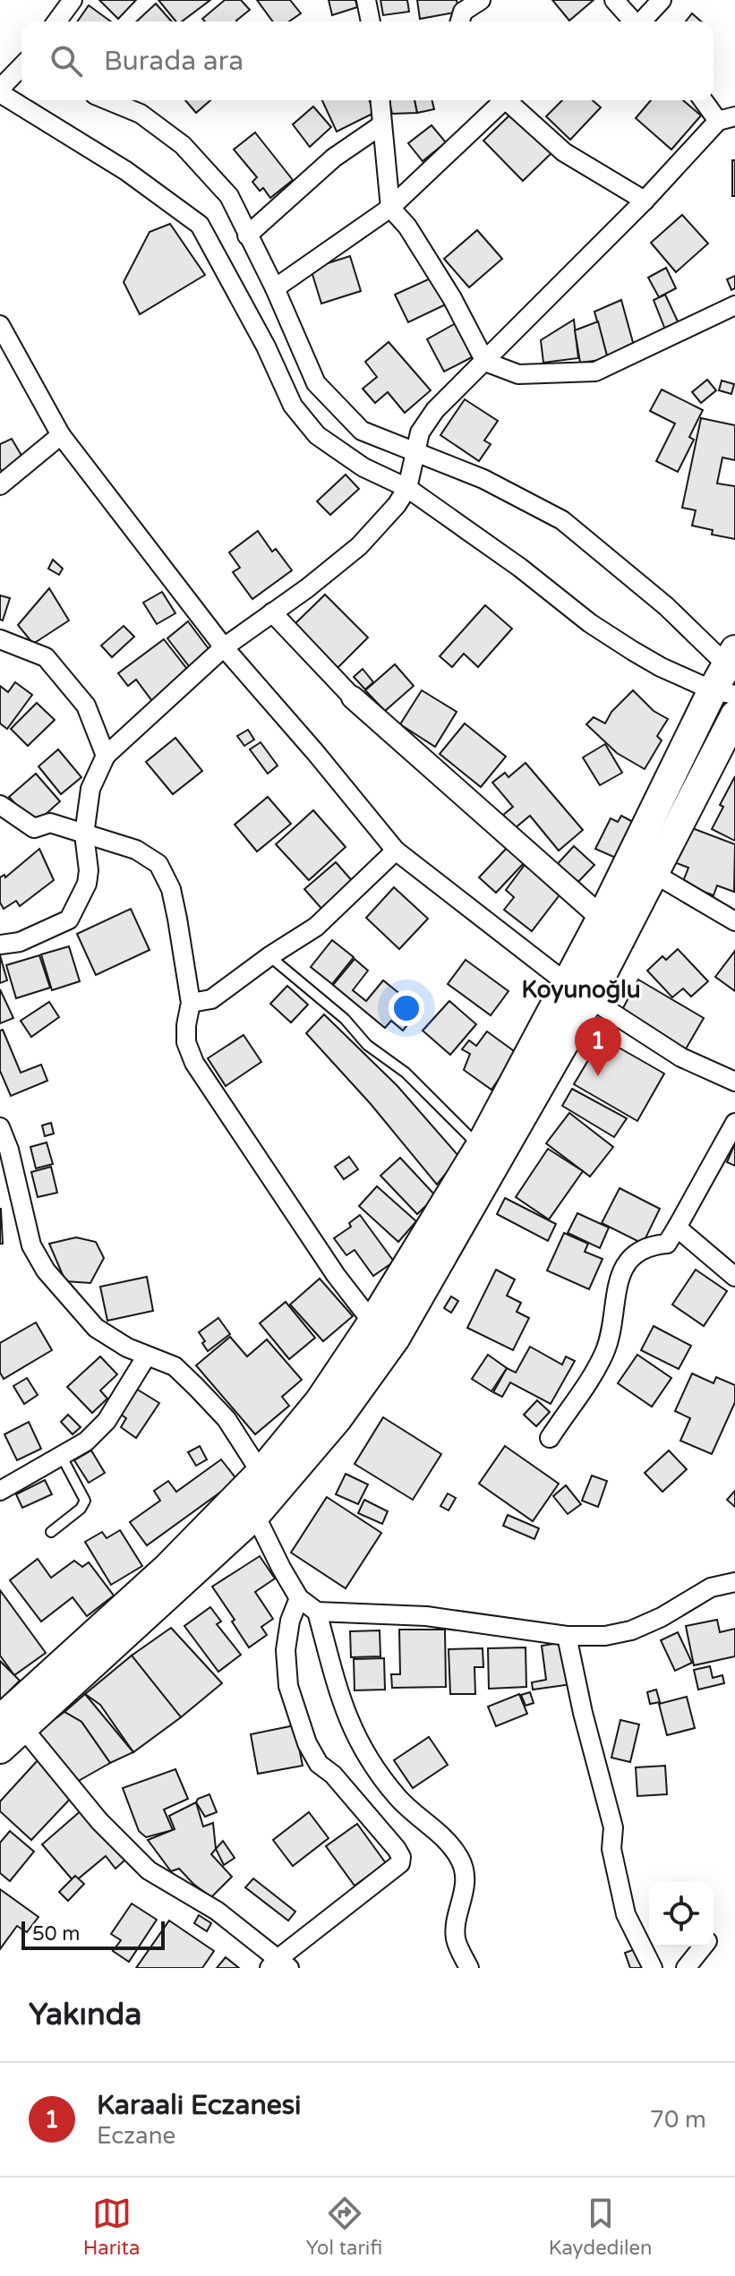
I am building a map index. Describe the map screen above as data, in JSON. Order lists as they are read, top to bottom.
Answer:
{
  "districts": ["Koyunoğlu"],
  "scale_bar": "50 m",
  "page": {
    "search": "Burada ara",
    "pins": "1",
    "scale": "50 m",
    "heading": "Yakında",
    "list": [
      {
        "mark": "1",
        "name": "Karaali Eczanesi",
        "note": "Eczane",
        "value": "70 m"
      }
    ],
    "nav": ["Harita", "Yol tarifi", "Kaydedilen"]
  }
}
